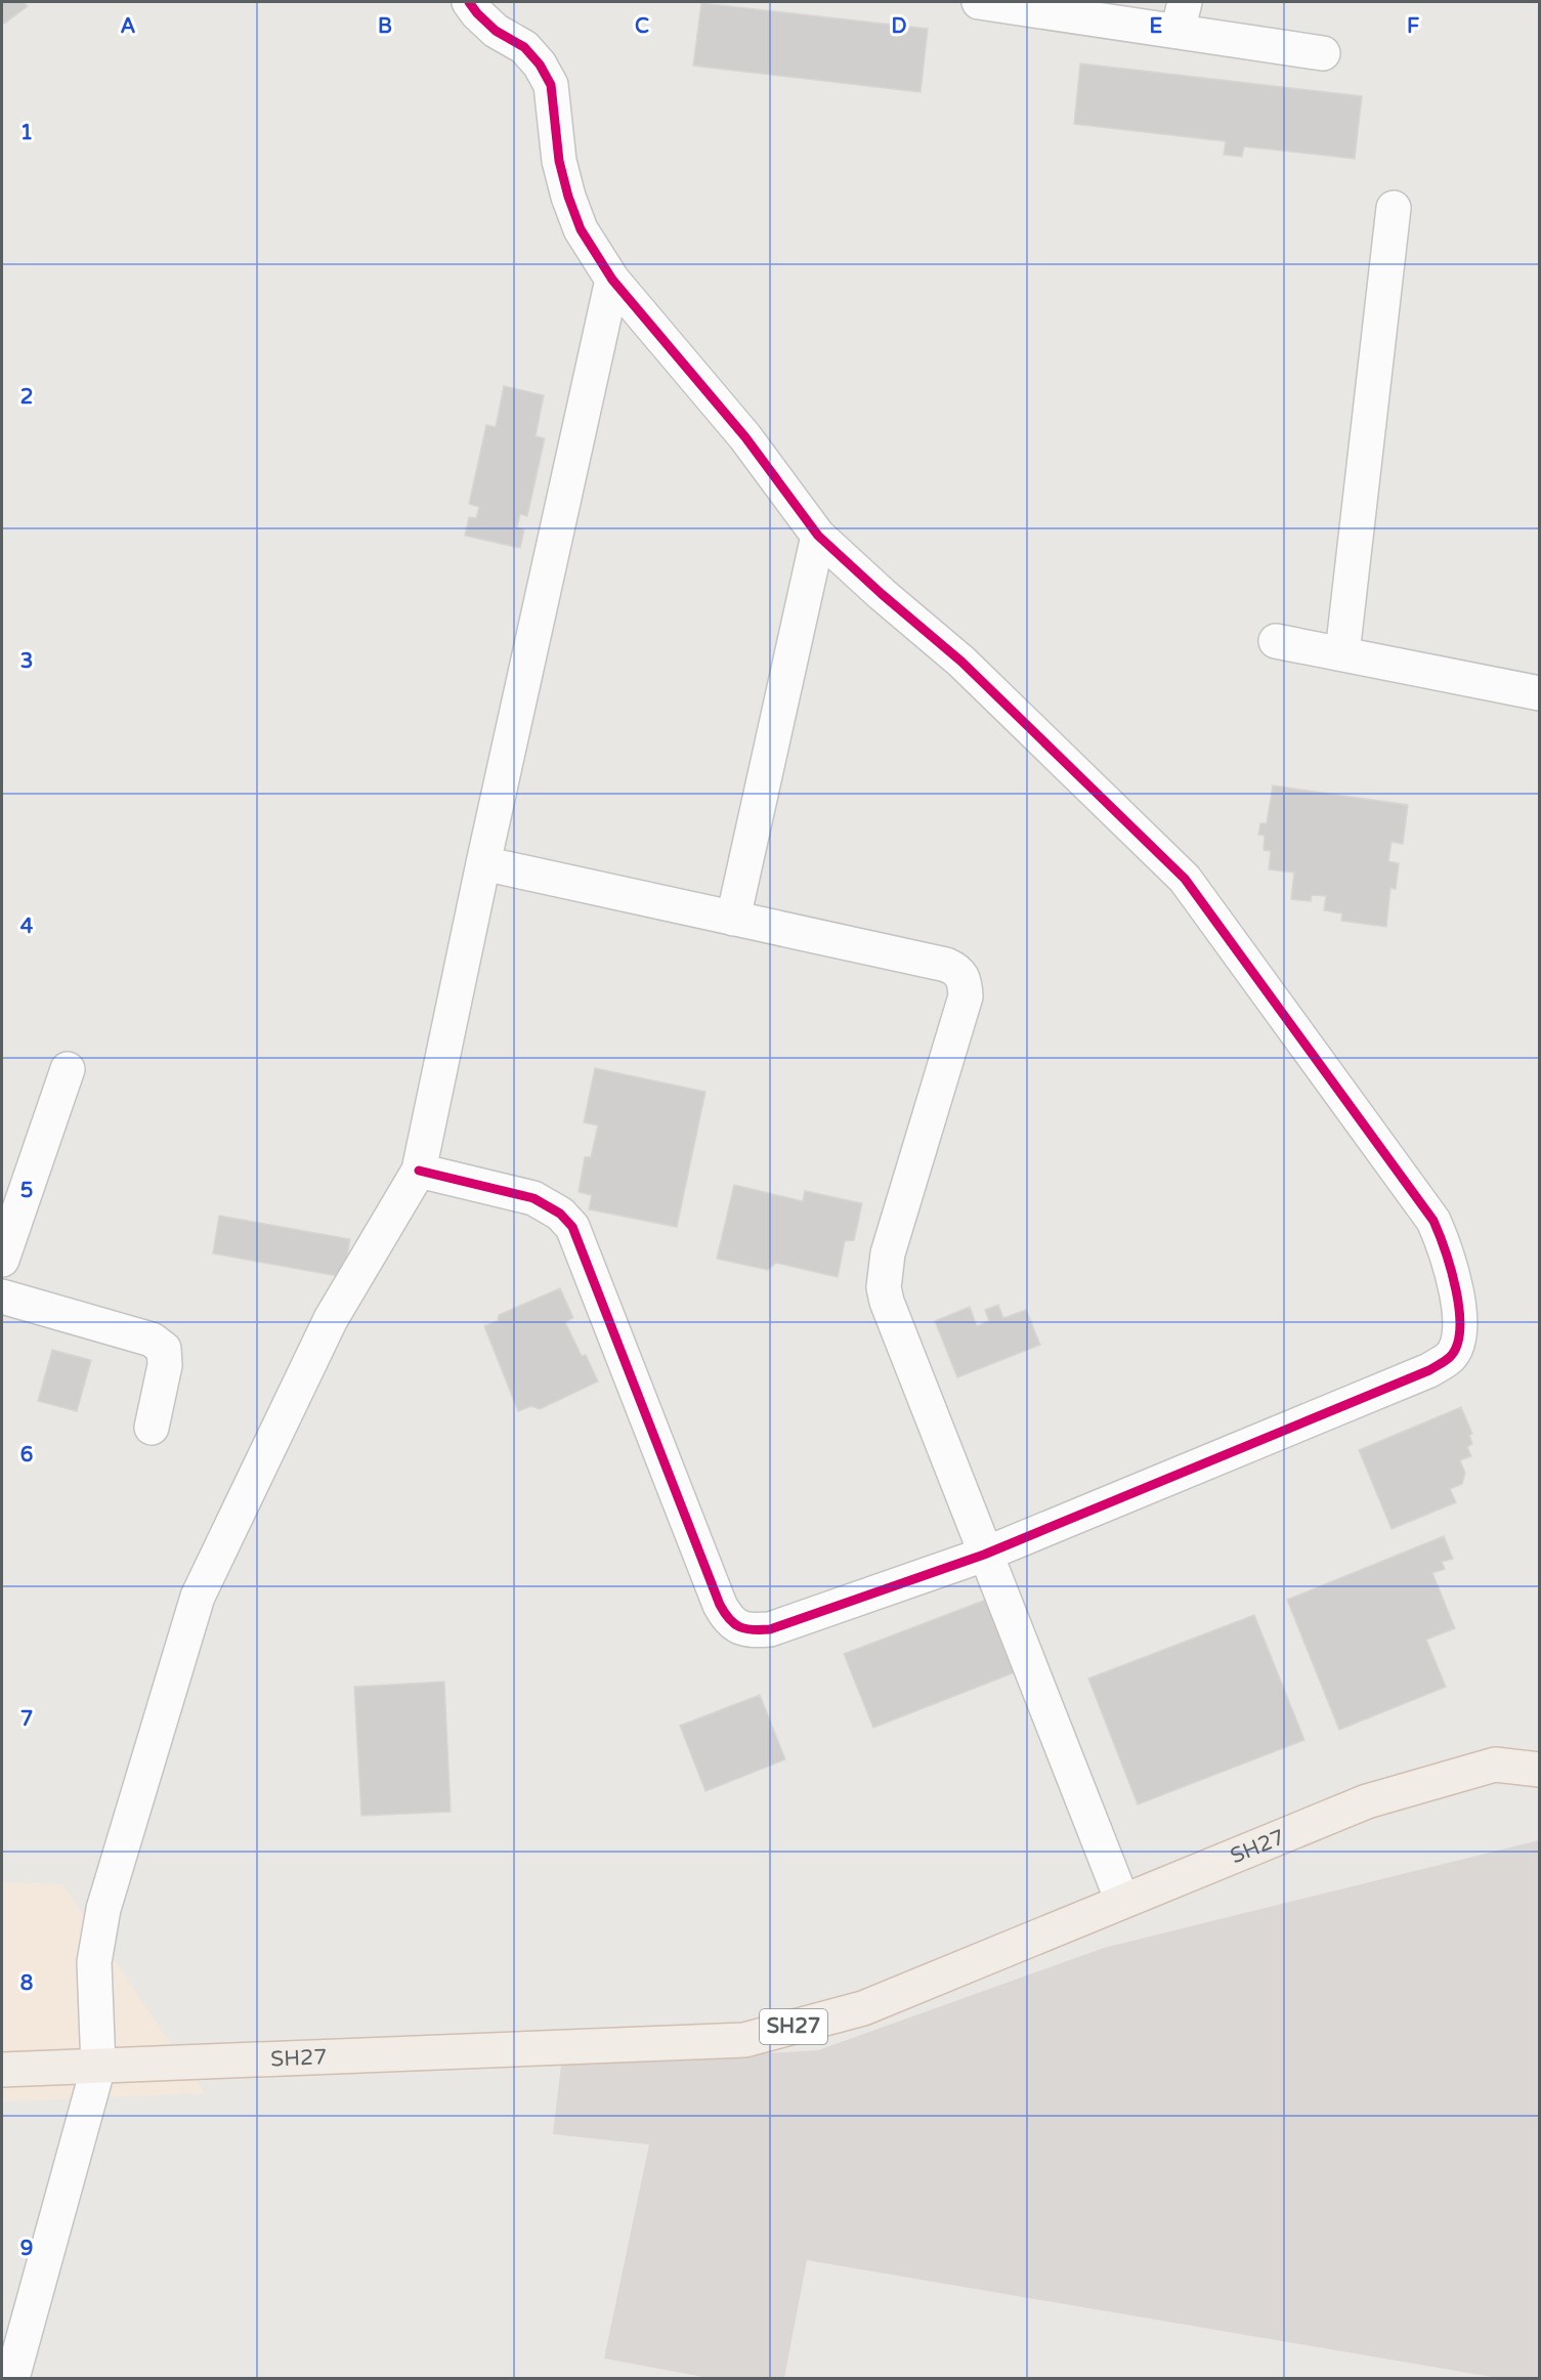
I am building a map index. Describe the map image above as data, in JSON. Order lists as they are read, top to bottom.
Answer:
{
  "streets": {
    "main road": ["SH27"]
  },
  "grid": {
    "columns": [
      "A",
      "B",
      "C",
      "D",
      "E",
      "F"
    ],
    "rows": [
      "1",
      "2",
      "3",
      "4",
      "5",
      "6",
      "7",
      "8",
      "9"
    ]
  }
}
